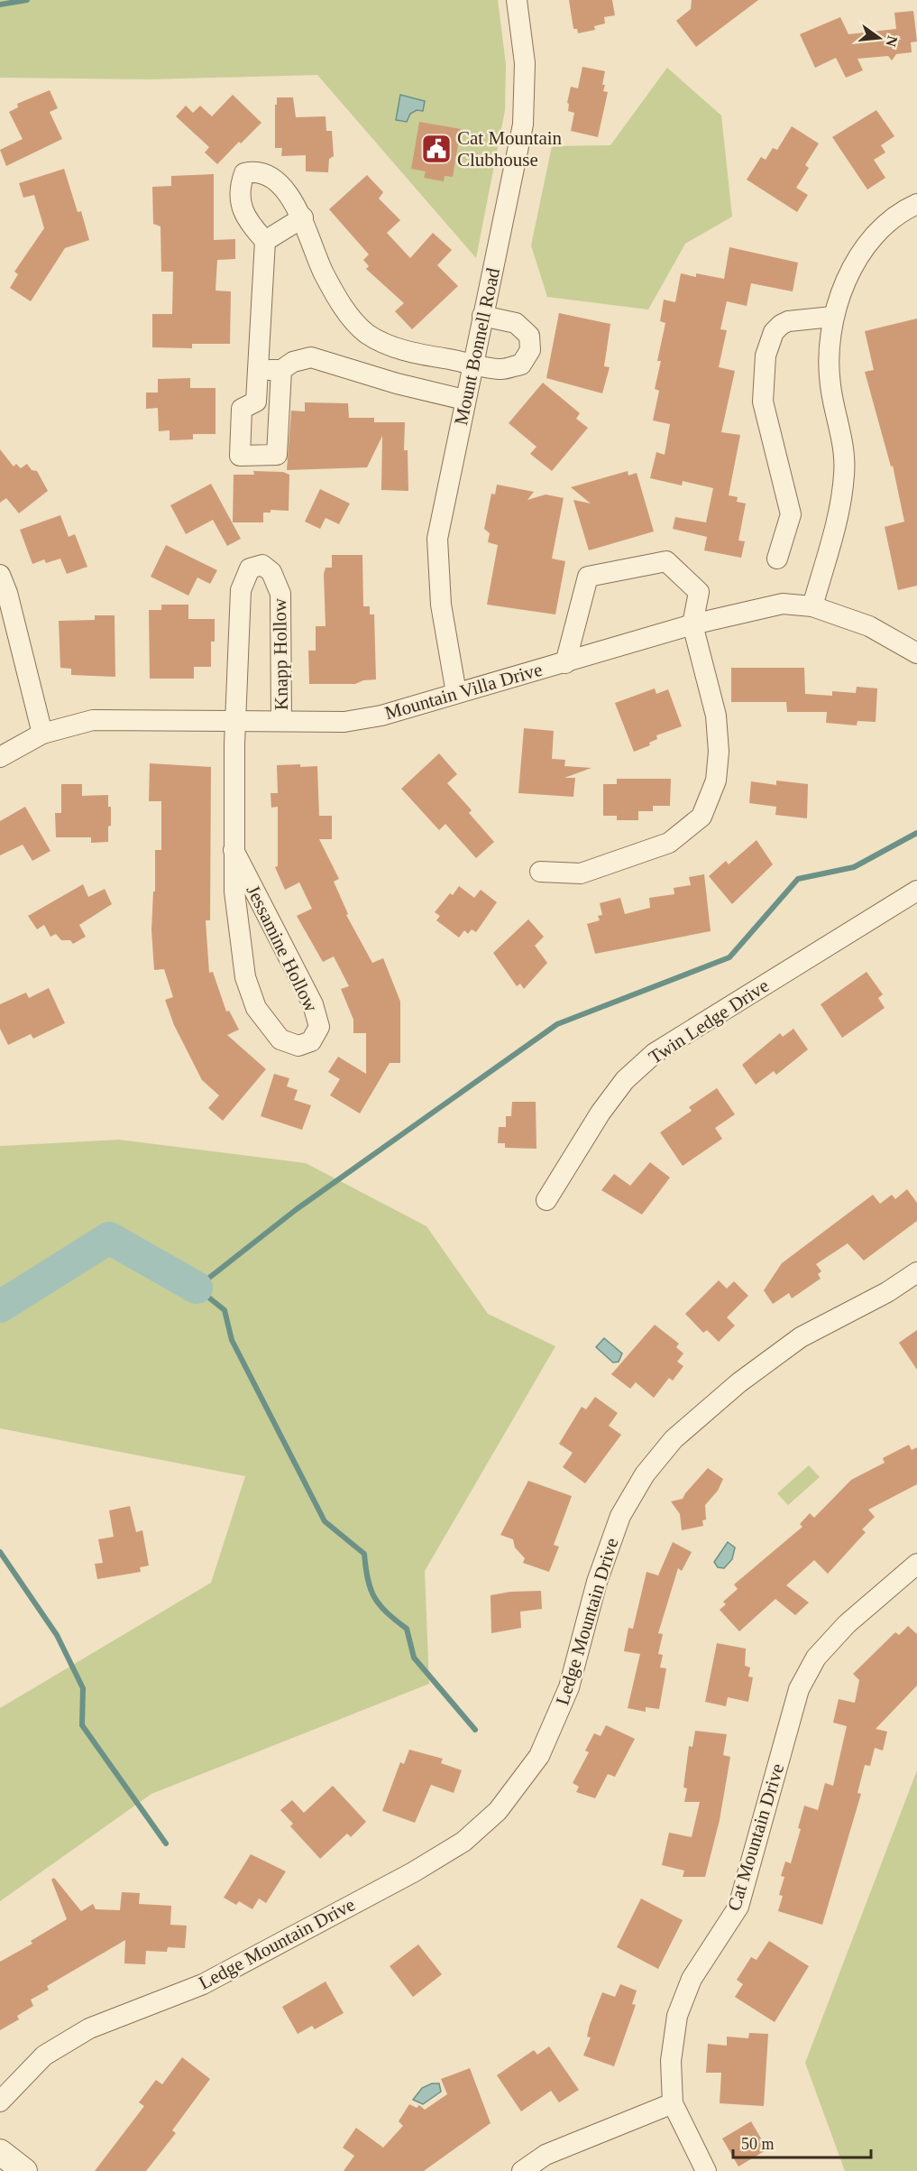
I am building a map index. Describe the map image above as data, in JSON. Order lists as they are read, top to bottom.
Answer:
{
  "streets": {
    "street": [
      "Mount Bonnell Road",
      "Knapp Hollow",
      "Mountain Villa Drive",
      "Jessamine Hollow",
      "Twin Ledge Drive",
      "Ledge Mountain Drive",
      "Cat Mountain Drive"
    ]
  },
  "crossings": [
    ["Mount Bonnell Road", "Mountain Villa Drive"],
    ["Knapp Hollow", "Mountain Villa Drive"],
    ["Knapp Hollow", "Jessamine Hollow"],
    ["Mountain Villa Drive", "Jessamine Hollow"]
  ],
  "places": {
    "public building": ["Cat Mountain Clubhouse"]
  },
  "scale_bar": "50 m",
  "north": "right"
}
